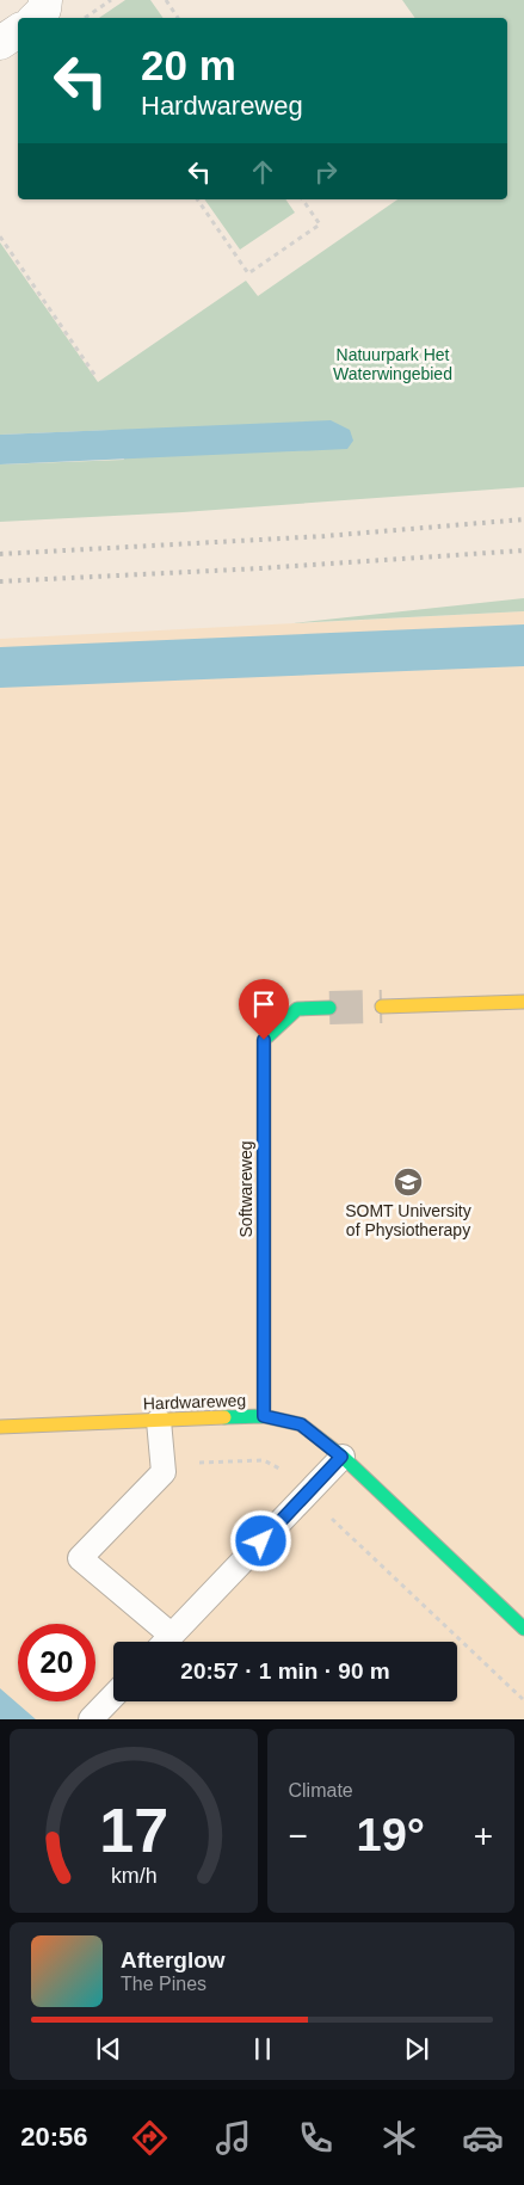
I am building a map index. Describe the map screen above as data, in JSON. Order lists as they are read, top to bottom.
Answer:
{
  "streets": {
    "street": ["Softwareweg", "Hardwareweg"]
  },
  "crossings": [
    ["Softwareweg", "Hardwareweg"]
  ],
  "parks": ["Natuurpark Het Waterwingebied"],
  "places": {
    "school or university": ["SOMT University of Physiotherapy"]
  },
  "page": {
    "turn": ["20 m", "Hardwareweg"],
    "limit": "20",
    "trip": "20:57 · 1 min · 90 m",
    "tile": "Climate",
    "heat": ["−", "19°", "+"],
    "song": ["Afterglow", "The Pines"],
    "tabs": "20:56",
    "gauge": ["17", "km/h"]
  }
}
